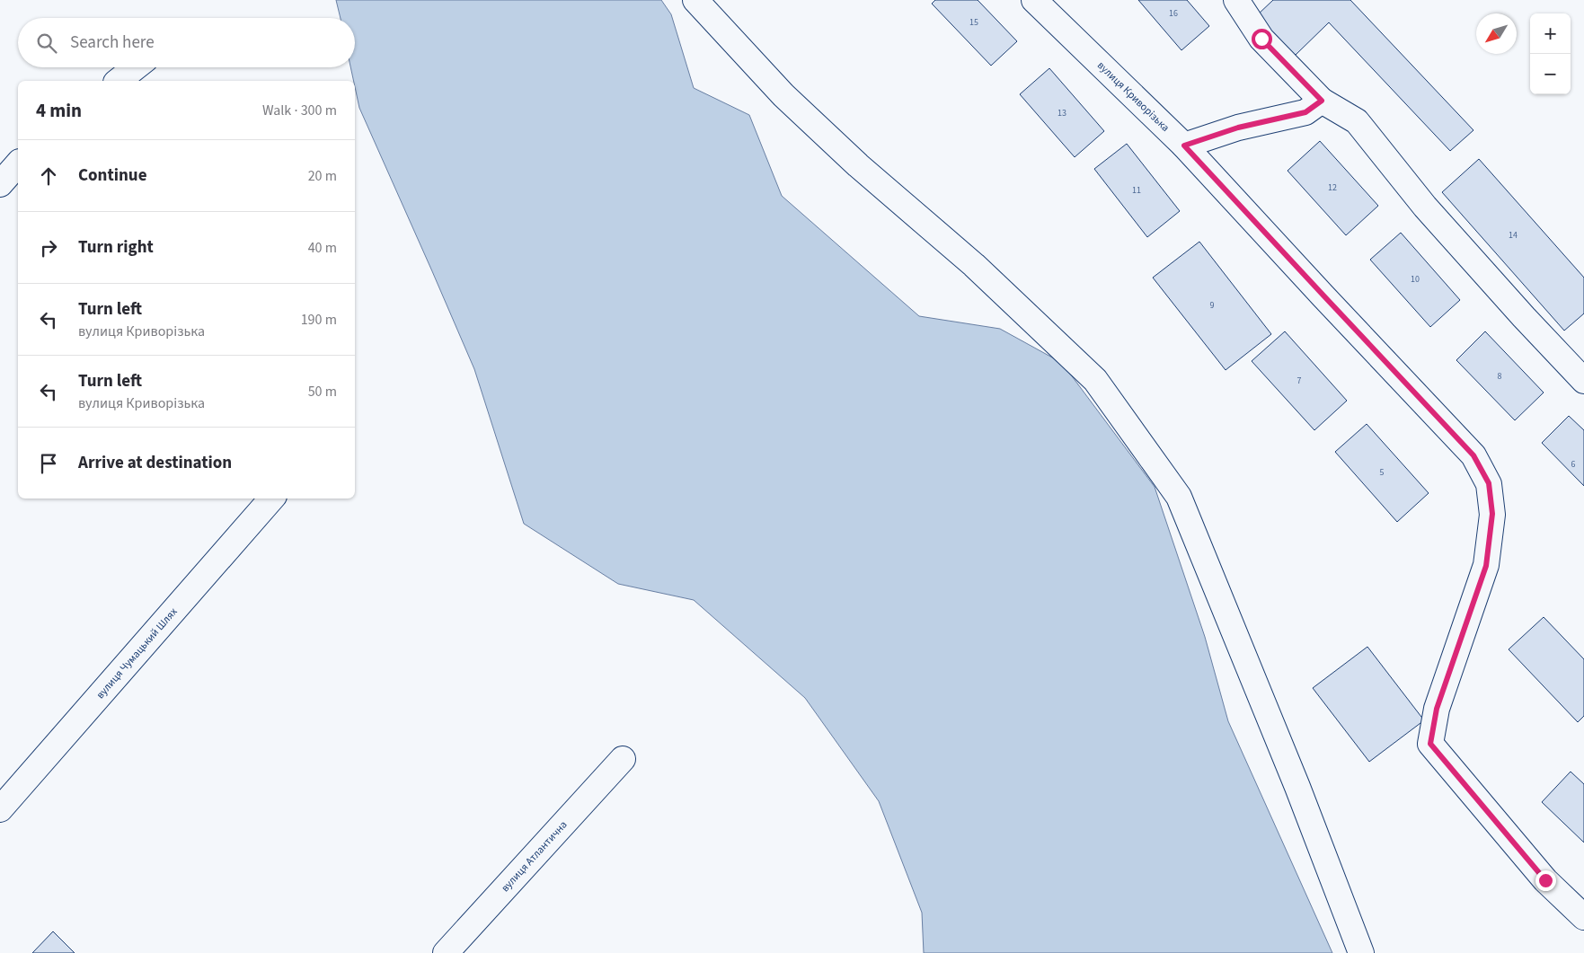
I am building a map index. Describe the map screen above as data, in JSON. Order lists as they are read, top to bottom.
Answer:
{
  "streets": {
    "street": ["вулиця Криворізька", "вулиця Чумацький Шлях", "вулиця Атлантична"]
  },
  "house_numbers": [
    "16",
    "15",
    "13",
    "12",
    "11",
    "14",
    "10",
    "9",
    "8",
    "7",
    "6",
    "5"
  ],
  "north": "bottom left",
  "page": {
    "map_buttons": ["+", "−"],
    "search": "Search here",
    "heading": ["4 min", "Walk · 300 m"],
    "list": [
      ["Continue", "20 m"],
      ["Turn right", "40 m"],
      ["Turn left", "вулиця Криворізька", "190 m"],
      ["Turn left", "вулиця Криворізька", "50 m"],
      "Arrive at destination"
    ]
  }
}
